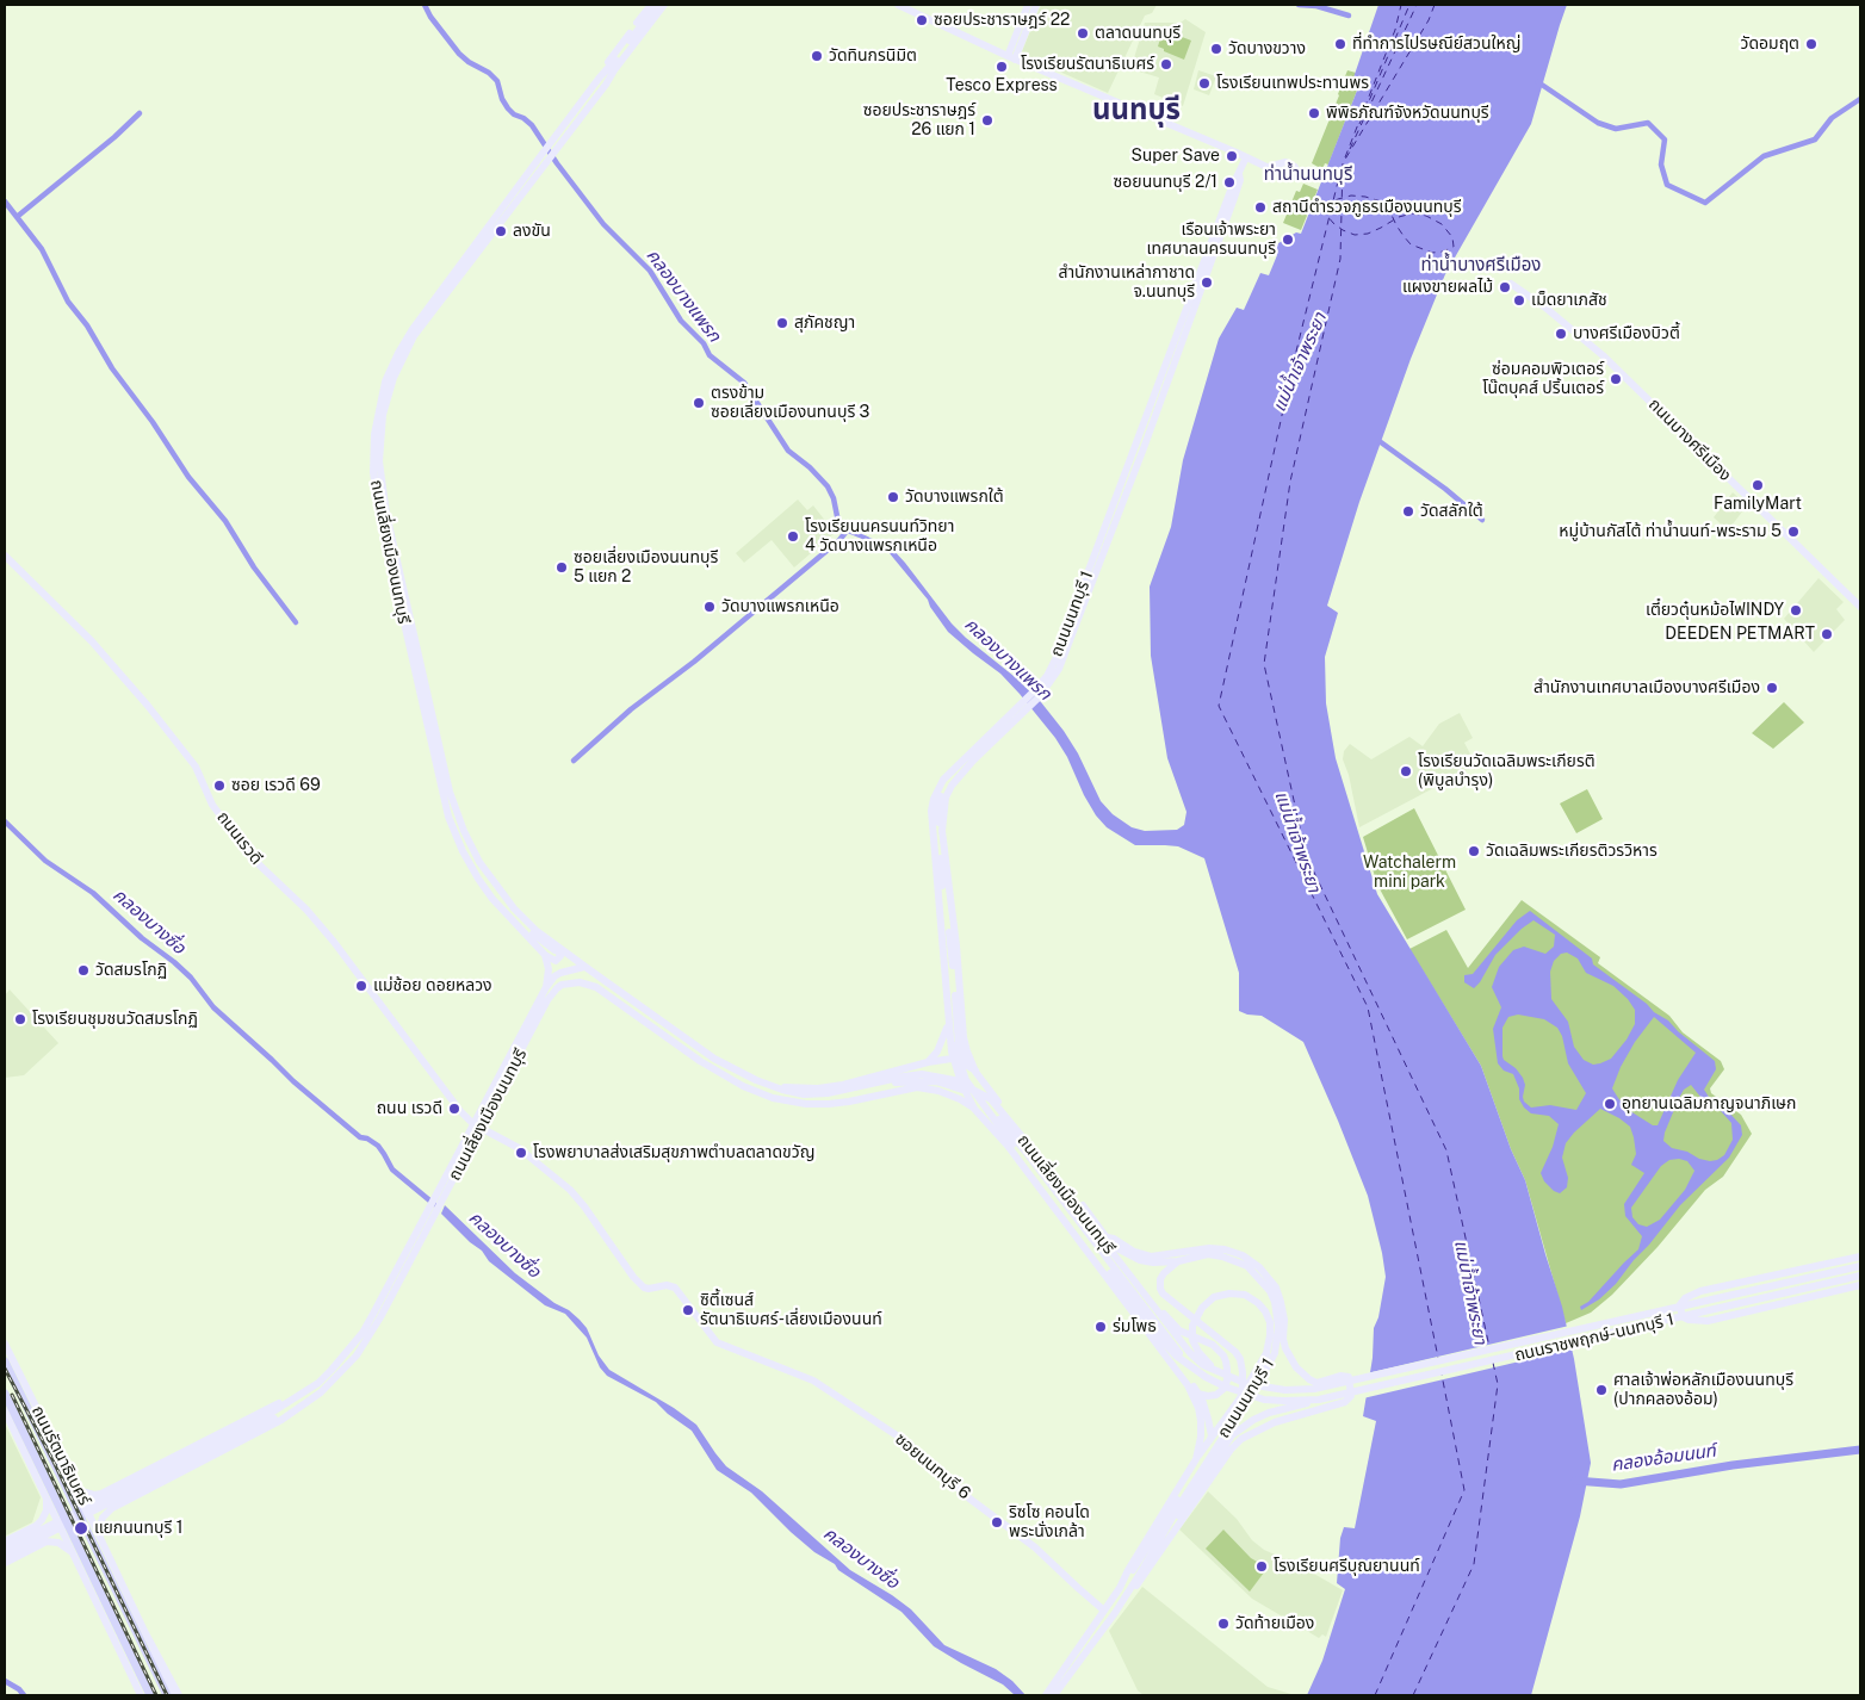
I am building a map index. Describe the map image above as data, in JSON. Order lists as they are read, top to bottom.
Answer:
{
  "streets": {
    "main road": [
      "ถนนบางศรีเมือง",
      "ถนนเลี่ยงเมืองนนทบุรี",
      "ถนนนนทบุรี 1",
      "ถนนเรวดี",
      "ถนนราชพฤกษ์-นนทบุรี 1",
      "ถนนรัตนาธิเบศร์",
      "ซอยนนทบุรี 6"
    ]
  },
  "crossings": [
    ["ถนนเลี่ยงเมืองนนทบุรี", "ถนนนนทบุรี 1"],
    ["ถนนเลี่ยงเมืองนนทบุรี", "ถนนเรวดี"],
    ["ถนนเลี่ยงเมืองนนทบุรี", "ถนนราชพฤกษ์-นนทบุรี 1"],
    ["ถนนเลี่ยงเมืองนนทบุรี", "ซอยนนทบุรี 6"],
    ["ถนนนนทบุรี 1", "ซอยนนทบุรี 6"],
    ["ถนนเรวดี", "ซอยนนทบุรี 6"]
  ],
  "districts": ["นนทบุรี", "ท่าน้ำนนทบุรี", "ท่าน้ำบางศรีเมือง"],
  "water": [
    "คลองบางแพรก",
    "แม่น้ำเจ้าพระยา",
    "คลองบางซื่อ",
    "คลองอ้อมนนท์"
  ],
  "parks": ["Watchalerm mini park"],
  "places": [
    "ซอยประชาราษฎร์ 22",
    "ตลาดนนทบุรี",
    "ที่ทำการไปรษณีย์สวนใหญ่",
    "วัดอมฤต",
    "วัดบางขวาง",
    "วัดทินกรนิมิต",
    "โรงเรียนรัตนาธิเบศร์",
    "Tesco Express",
    "โรงเรียนเทพประทานพร",
    "พิพิธภัณฑ์จังหวัดนนทบุรี",
    "ซอยประชาราษฎร์ 26 แยก 1",
    "Super Save",
    "ซอยนนทบุรี 2/1",
    "สถานีตำรวจภูธรเมืองนนทบุรี",
    "ลงขัน",
    "เรือนเจ้าพระยา เทศบาลนครนนทบุรี",
    "สำนักงานเหล่ากาชาด จ.นนทบุรี",
    "แผงขายผลไม้",
    "เม็ดยาเภสัช",
    "สุภัคชญา",
    "บางศรีเมืองบิวตี้",
    "ซ่อมคอมพิวเตอร์ โน๊ตบุคส์ ปริ้นเตอร์",
    "ตรงข้าม ซอยเลี่ยงเมืองนทนบุรี 3",
    "FamilyMart",
    "วัดบางแพรกใต้",
    "วัดสลักใต้",
    "หมู่บ้านกัสโต้ ท่าน้ำนนท์-พระราม 5",
    "โรงเรียนนครนนท์วิทยา 4 วัดบางแพรกเหนือ",
    "ซอยเลี่ยงเมืองนนทบุรี 5 แยก 2",
    "วัดบางแพรกเหนือ",
    "เตี๋ยวตุ๋นหม้อไฟINDY",
    "DEEDEN PETMART",
    "สำนักงานเทศบาลเมืองบางศรีเมือง",
    "โรงเรียนวัดเฉลิมพระเกียรติ (พิบูลบำรุง)",
    "ซอย เรวดี 69",
    "วัดเฉลิมพระเกียรติวรวิหาร",
    "วัดสมรโกฏิ",
    "แม่ช้อย ดอยหลวง",
    "โรงเรียนชุมชนวัดสมรโกฏิ",
    "อุทยานเฉลิมกาญจนาภิเษก",
    "ถนน เรวดี",
    "โรงพยาบาลส่งเสริมสุขภาพตำบลตลาดขวัญ",
    "ซิตี้เซนส์ รัตนาธิเบศร์-เลี่ยงเมืองนนท์",
    "ร่มโพธ",
    "ศาลเจ้าพ่อหลักเมืองนนทบุรี (ปากคลองอ้อม)",
    "ริซโซ คอนโด พระนั่งเกล้า",
    "แยกนนทบุรี 1",
    "โรงเรียนศรีบุณยานนท์",
    "วัดท้ายเมือง"
  ]
}
